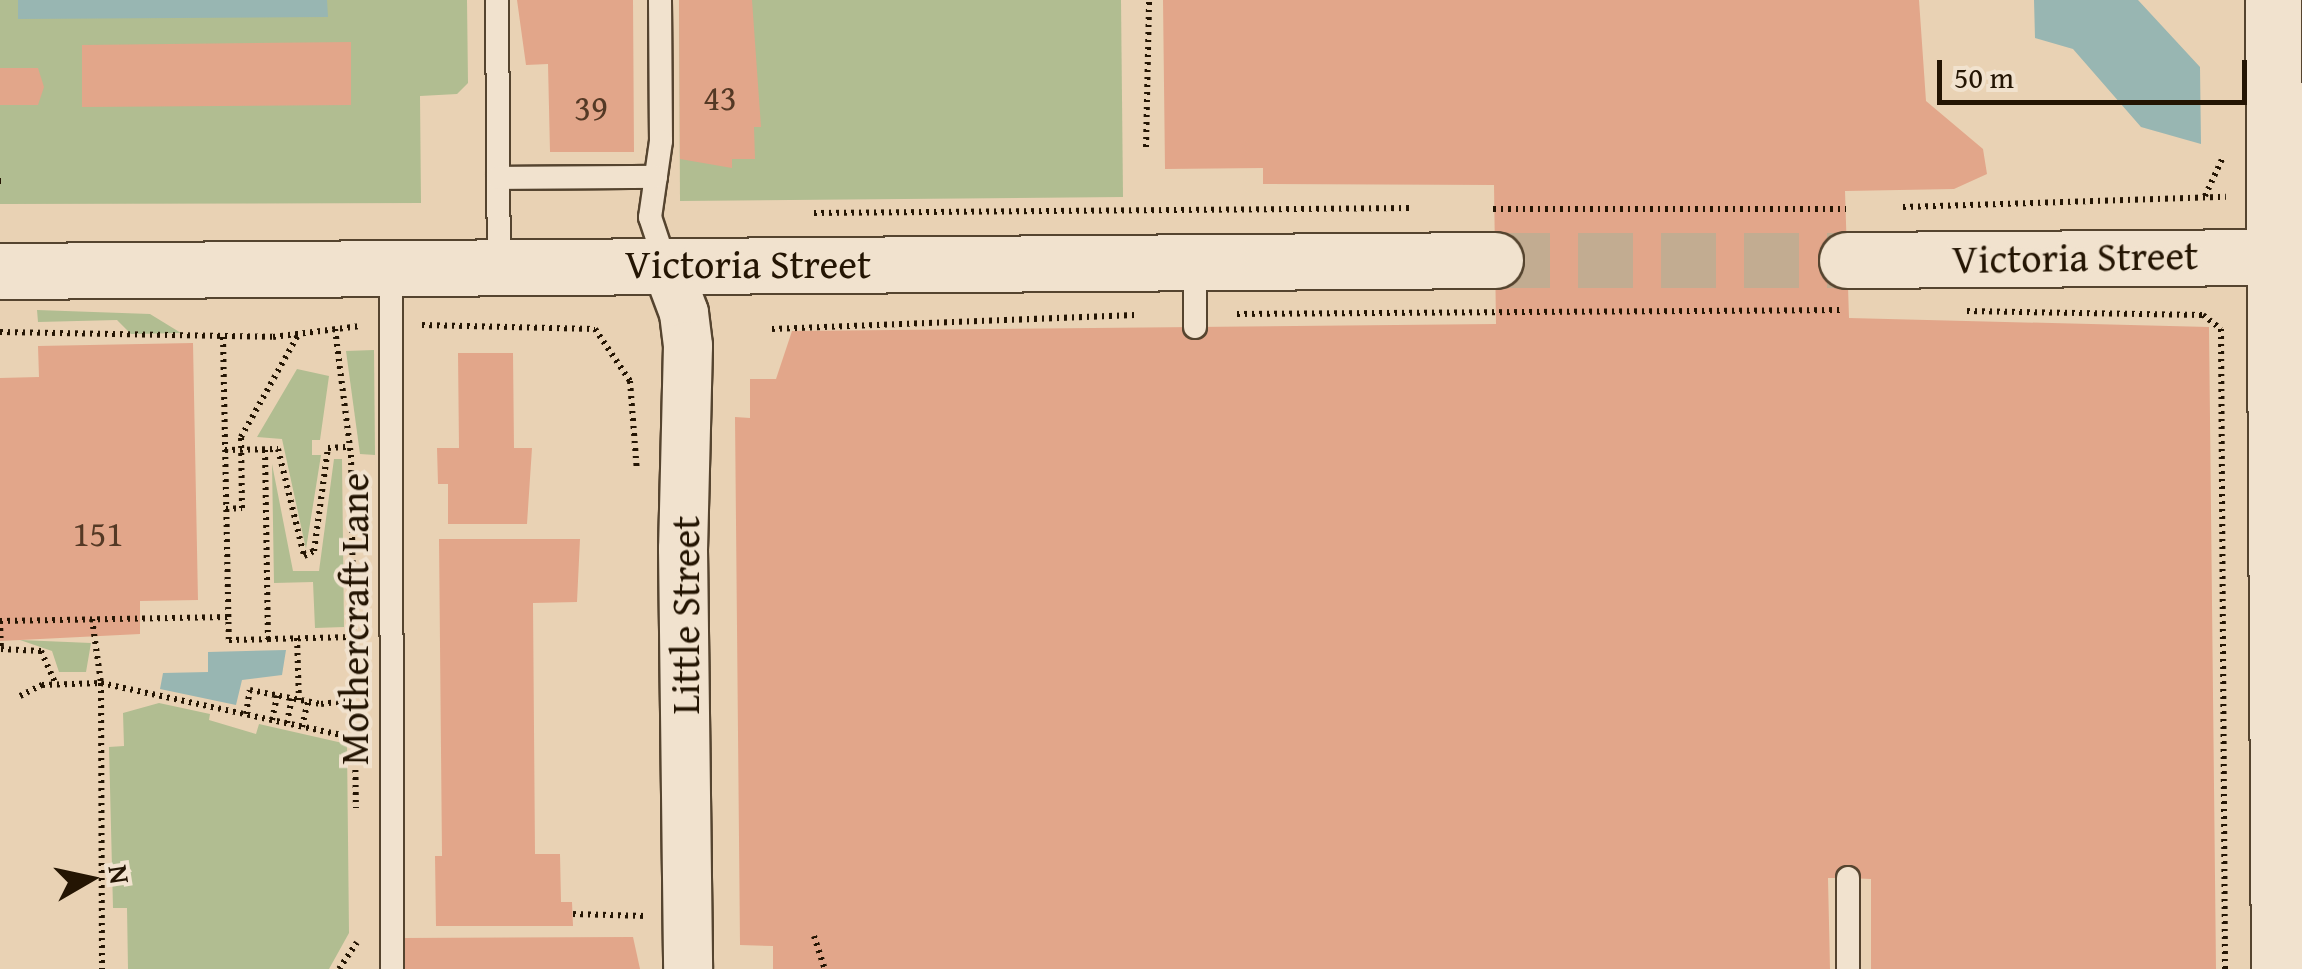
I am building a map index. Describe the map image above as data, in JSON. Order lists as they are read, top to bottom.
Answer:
{
  "streets": {
    "main road": ["Victoria Street"],
    "street": ["Little Street"],
    "lane": ["Mothercraft Lane"]
  },
  "crossings": [
    ["Victoria Street", "Little Street"],
    ["Victoria Street", "Mothercraft Lane"]
  ],
  "house_numbers": ["43", "39", "151"],
  "scale_bar": "50 m",
  "north": "right"
}
